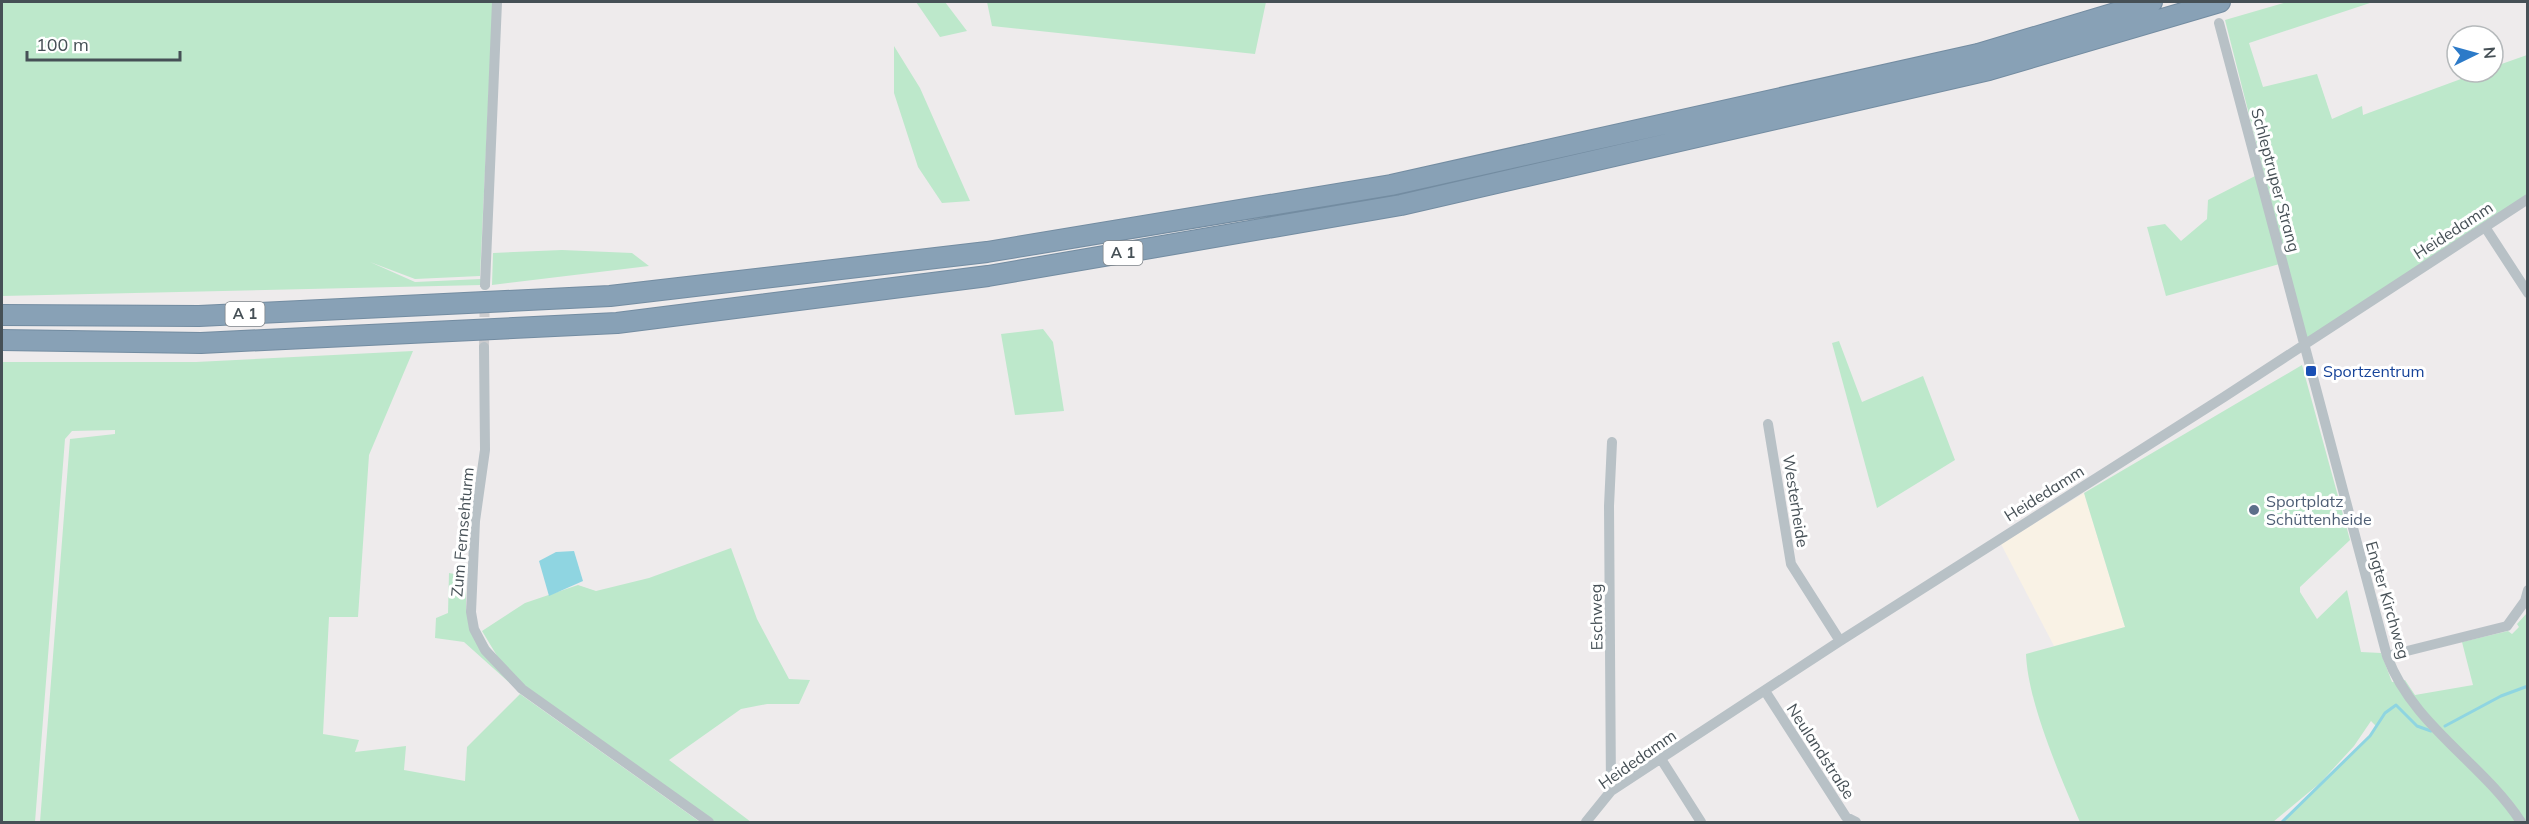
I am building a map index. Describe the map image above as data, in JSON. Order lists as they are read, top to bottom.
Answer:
{
  "streets": {
    "highway": ["A 1"],
    "street": [
      "Schleptruper Strang",
      "Heidedamm",
      "Westerheide",
      "Zum Fernsehturm",
      "Engter Kirchweg",
      "Eschweg",
      "Neulandstraße"
    ]
  },
  "crossings": [
    ["Schleptruper Strang", "Heidedamm"],
    ["Schleptruper Strang", "Engter Kirchweg"],
    ["Heidedamm", "Westerheide"],
    ["Heidedamm", "Engter Kirchweg"],
    ["Heidedamm", "Eschweg"],
    ["Heidedamm", "Neulandstraße"]
  ],
  "places": {
    "transit": ["Sportzentrum"],
    "other": ["Sportplatz Schüttenheide"]
  },
  "scale_bar": "100 m",
  "north": "right"
}
